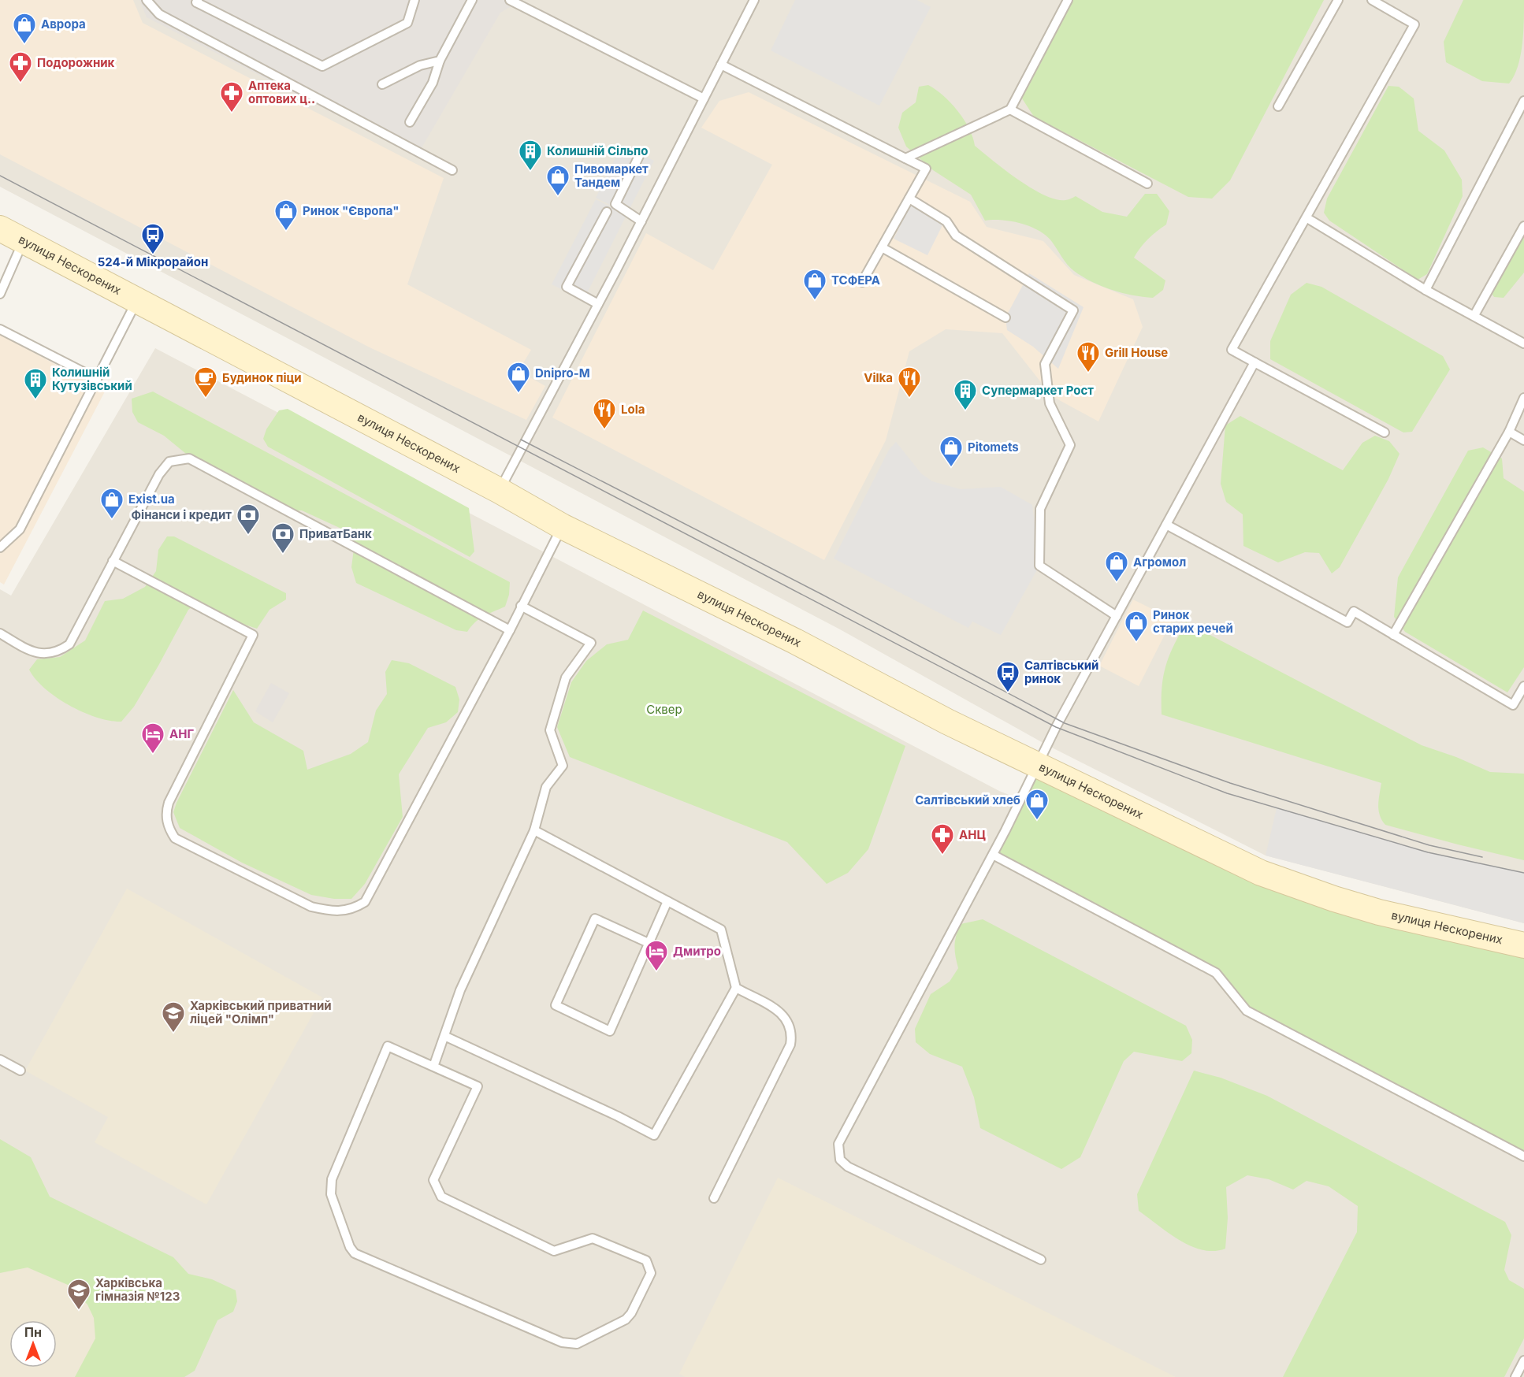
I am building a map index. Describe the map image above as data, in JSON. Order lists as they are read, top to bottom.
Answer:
{
  "streets": {
    "main road": ["вулиця Нескорених"]
  },
  "parks": ["Сквер"],
  "places": {
    "shop": [
      "Аврора",
      "Пивомаркет Тандем",
      "Ринок \"Європа\"",
      "ТСФЕРА",
      "Dnipro-M",
      "Pitomets",
      "Exist.ua",
      "Агромол",
      "Ринок старих речей",
      "Салтівський хлеб"
    ],
    "pharmacy": ["Подорожник", "Аптека оптових ц‥", "АНЦ"],
    "building": ["Колишній Сільпо", "Колишній Кутузівський", "Супермаркет Рост"],
    "bus stop": ["524-й Мікрорайон", "Салтівський ринок"],
    "restaurant": ["Grill House", "Vilka", "Lola"],
    "cafe": ["Будинок піци"],
    "bank": ["Фінанси і кредит", "ПриватБанк"],
    "hotel": ["АНГ", "Дмитро"],
    "school or university": ["Харківський приватний ліцей \"Олімп\"", "Харківська гімназія №123"]
  },
  "north": "top"
}
